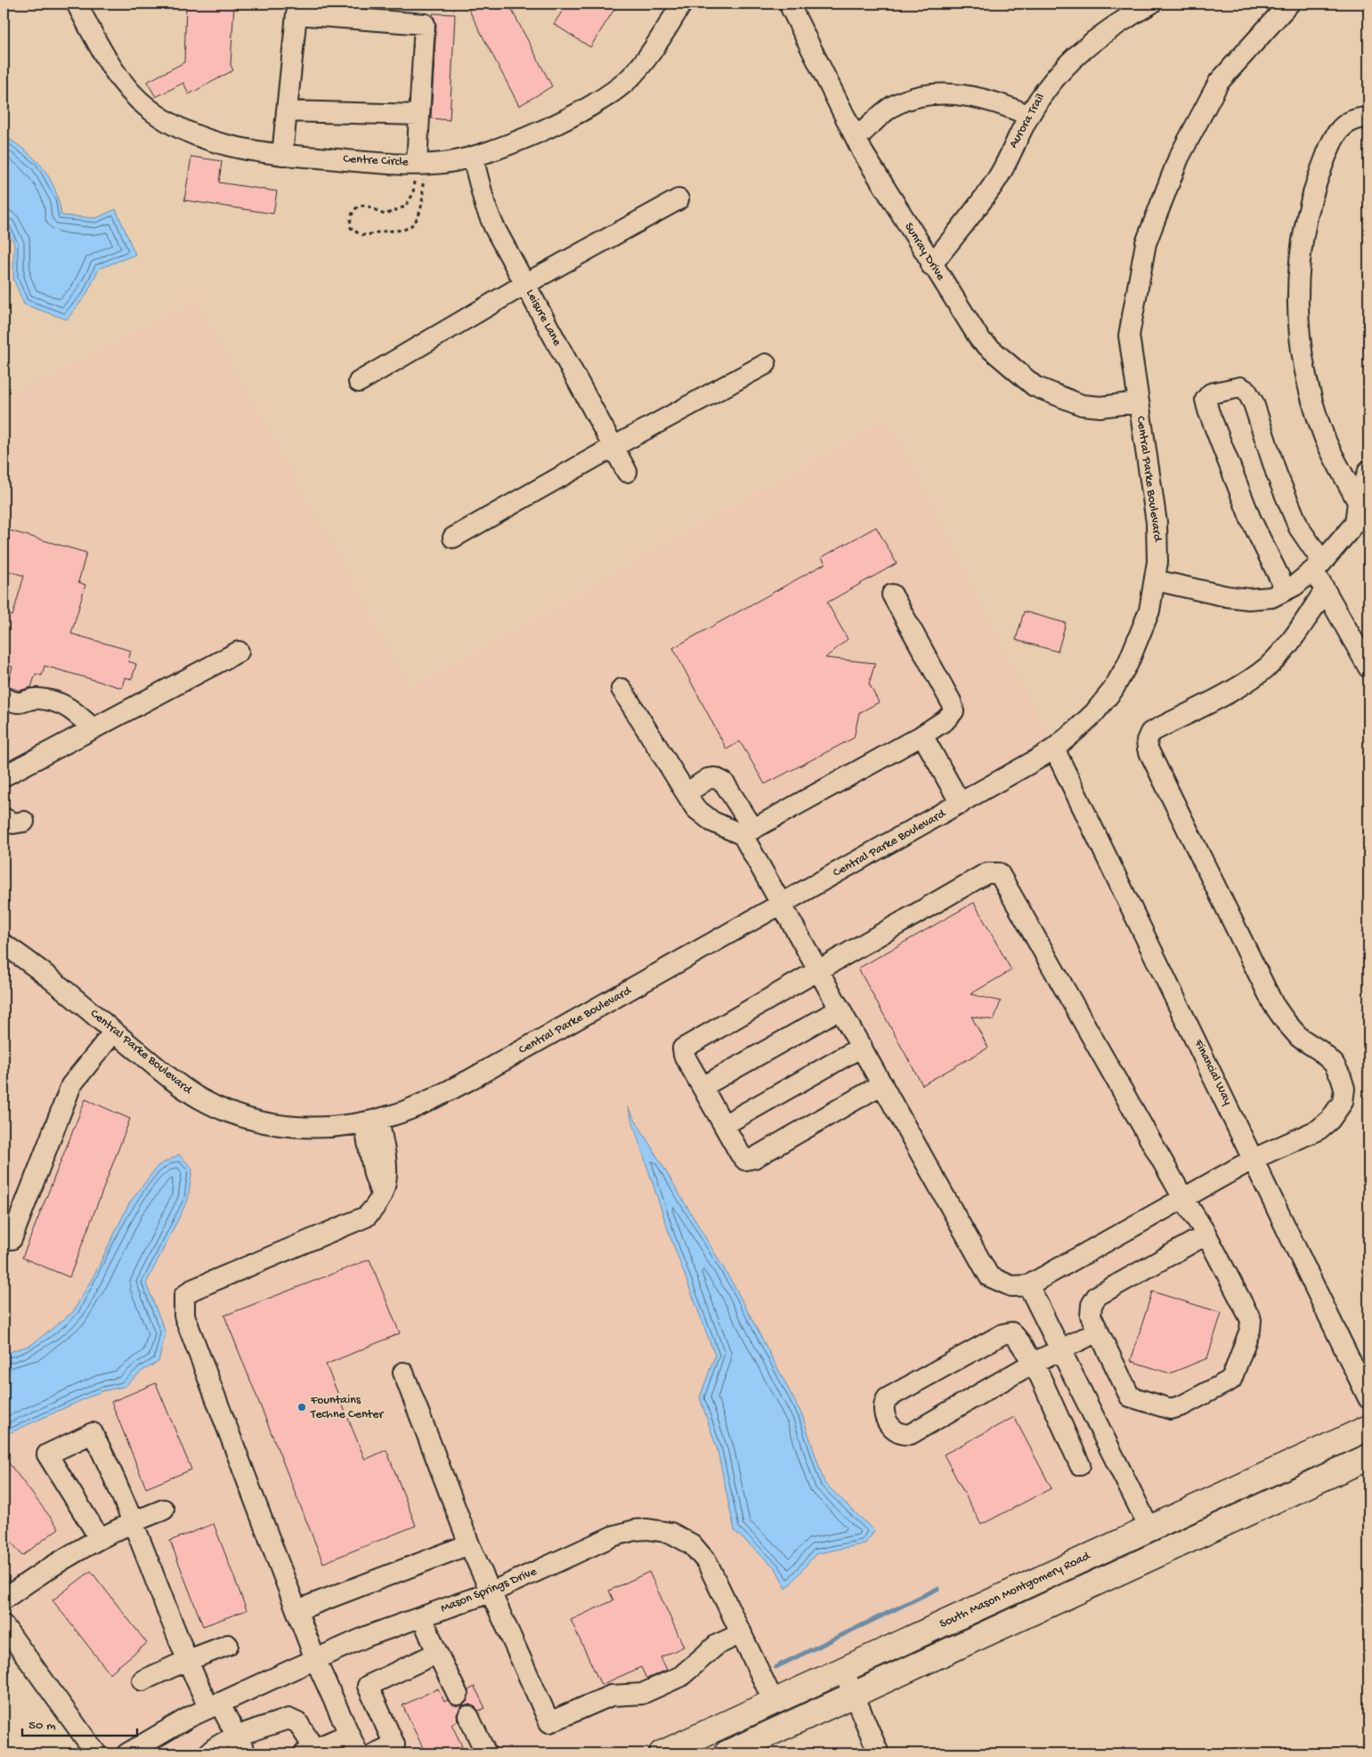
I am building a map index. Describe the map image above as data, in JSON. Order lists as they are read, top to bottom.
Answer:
{
  "streets": {
    "main road": ["South Mason Montgomery Road"],
    "street": [
      "Aurora Trail",
      "Centre Circle",
      "Sunray Drive",
      "Leisure Lane",
      "Central Parke Boulevard",
      "Financial Way",
      "Mason Springs Drive"
    ]
  },
  "crossings": [
    ["Aurora Trail", "Sunray Drive"],
    ["Centre Circle", "Leisure Lane"],
    ["Sunray Drive", "Central Parke Boulevard"],
    ["Central Parke Boulevard", "Financial Way"],
    ["Mason Springs Drive", "South Mason Montgomery Road"]
  ],
  "places": ["Fountains Techne Center"],
  "scale_bar": "50 m"
}
